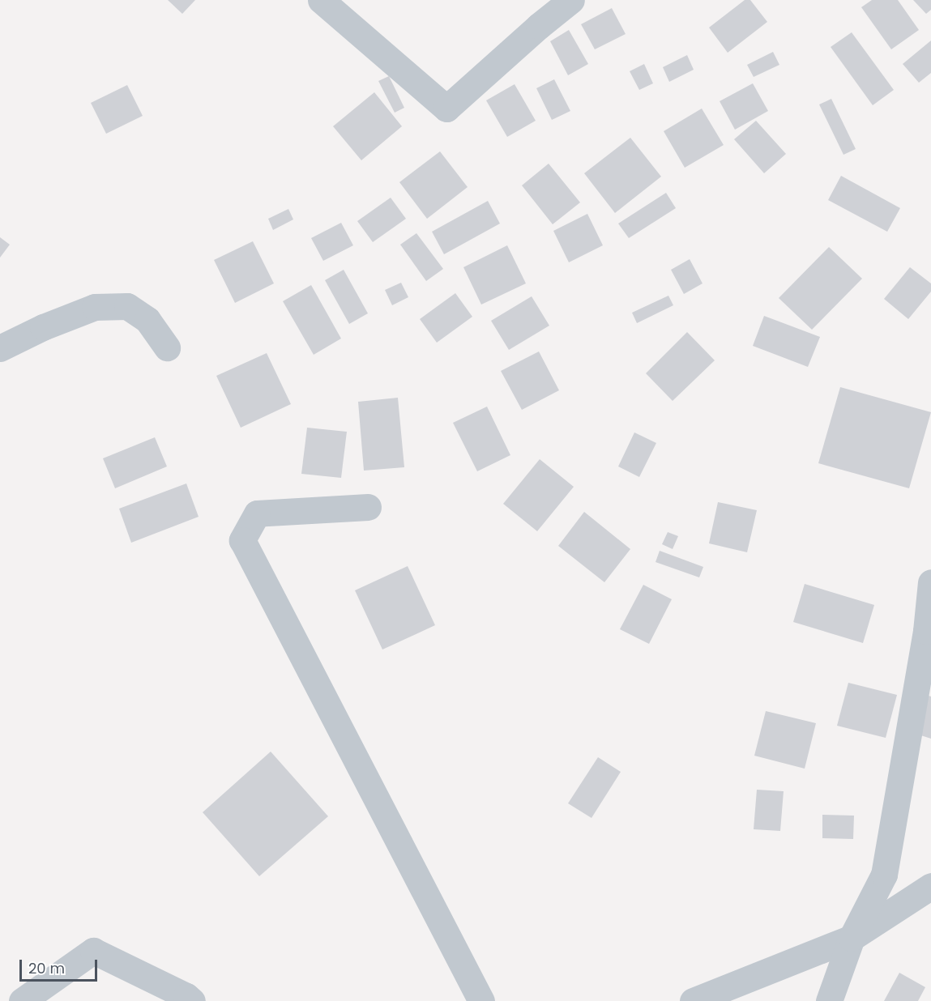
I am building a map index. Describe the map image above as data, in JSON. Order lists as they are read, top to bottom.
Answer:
{
  "scale_bar": "20 m"
}
